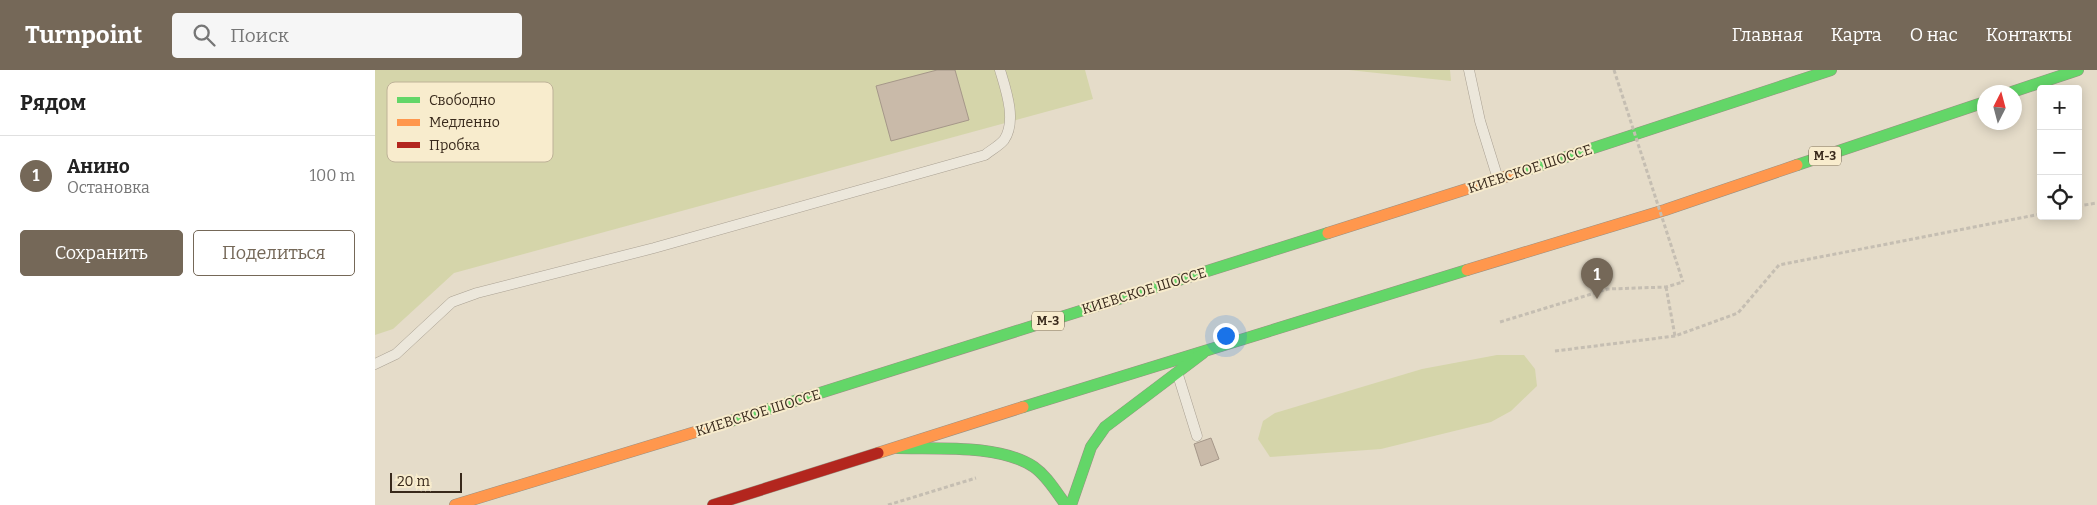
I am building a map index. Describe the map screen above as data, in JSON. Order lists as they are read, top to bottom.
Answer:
{
  "streets": {
    "main road": ["М-3", "КИЕВСКОЕ ШОССЕ"]
  },
  "legend": ["Свободно", "Медленно", "Пробка"],
  "scale_bar": "20 m",
  "north": "top",
  "page": {
    "header": "Turnpoint",
    "search": "Поиск",
    "nav": [
      "Главная",
      "Карта",
      "О нас",
      "Контакты"
    ],
    "heading": "Рядом",
    "map_buttons": ["+", "−"],
    "list": [
      {
        "mark": "1",
        "name": "Анино",
        "note": "Остановка",
        "value": "100 m"
      }
    ],
    "buttons": ["Сохранить", "Поделиться"],
    "pins": "1",
    "scale": "20 m"
  }
}
